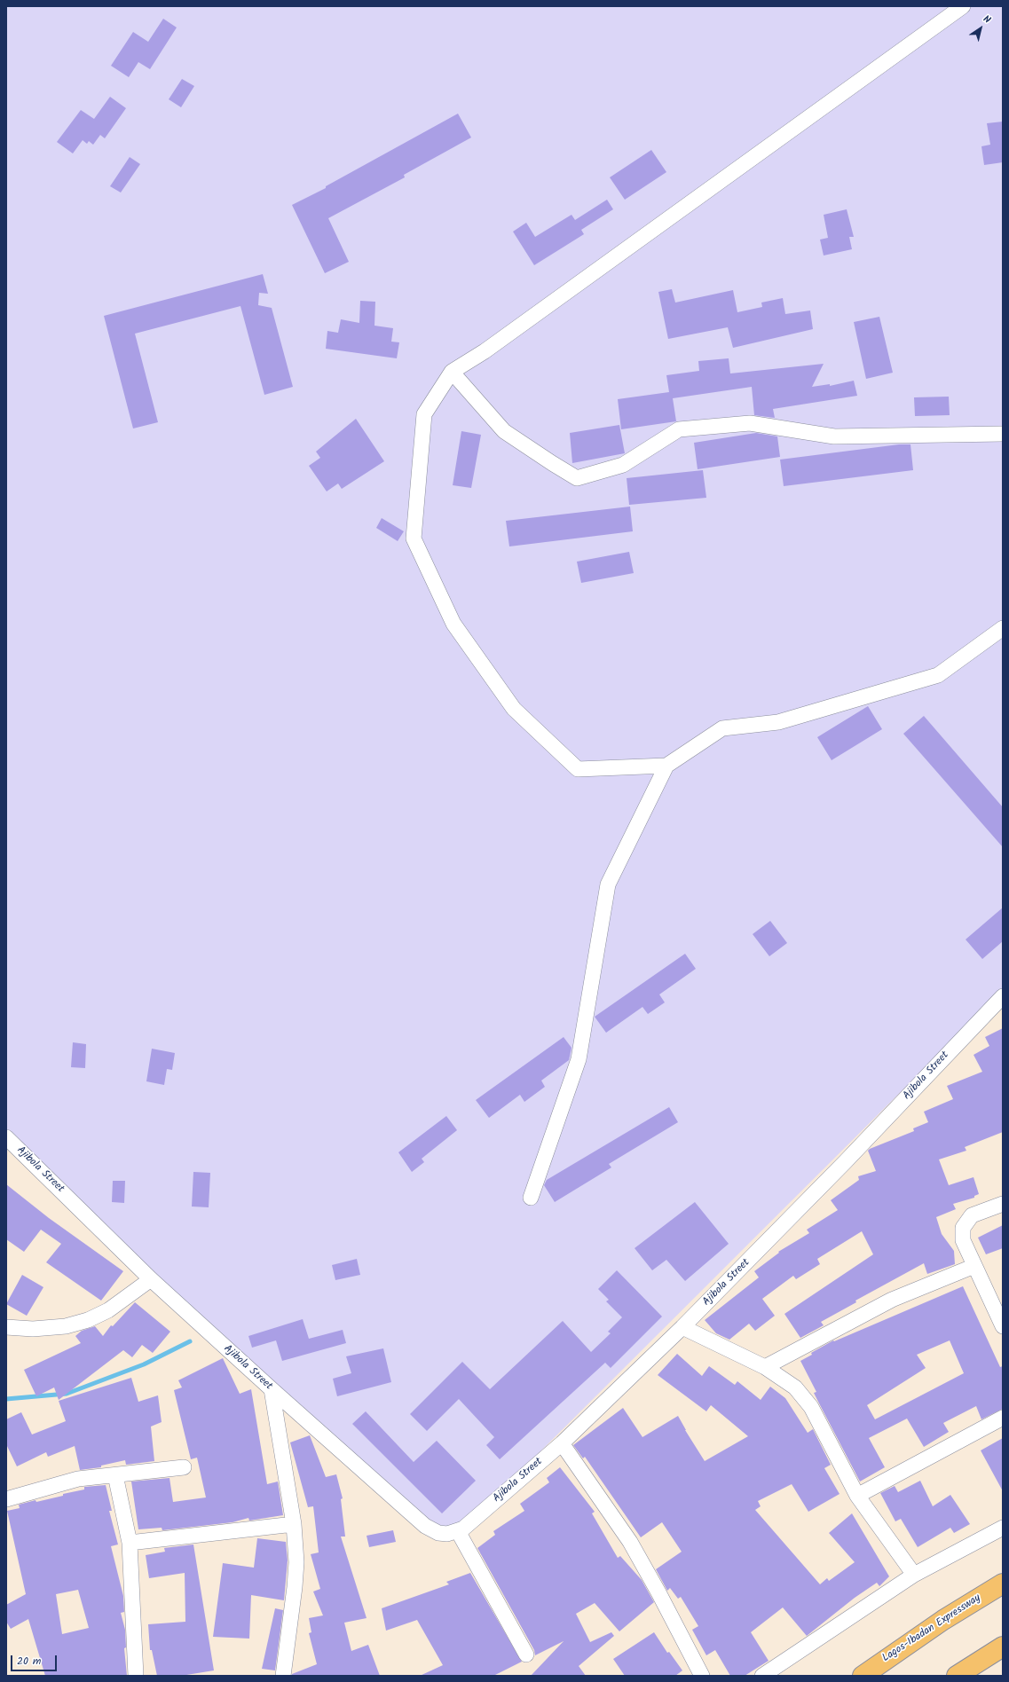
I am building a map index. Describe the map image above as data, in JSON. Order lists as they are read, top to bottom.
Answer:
{
  "streets": {
    "highway": ["Lagos-Ibadan Expressway"],
    "street": ["Ajibola Street"]
  },
  "scale_bar": "20 m",
  "north": "top right"
}
